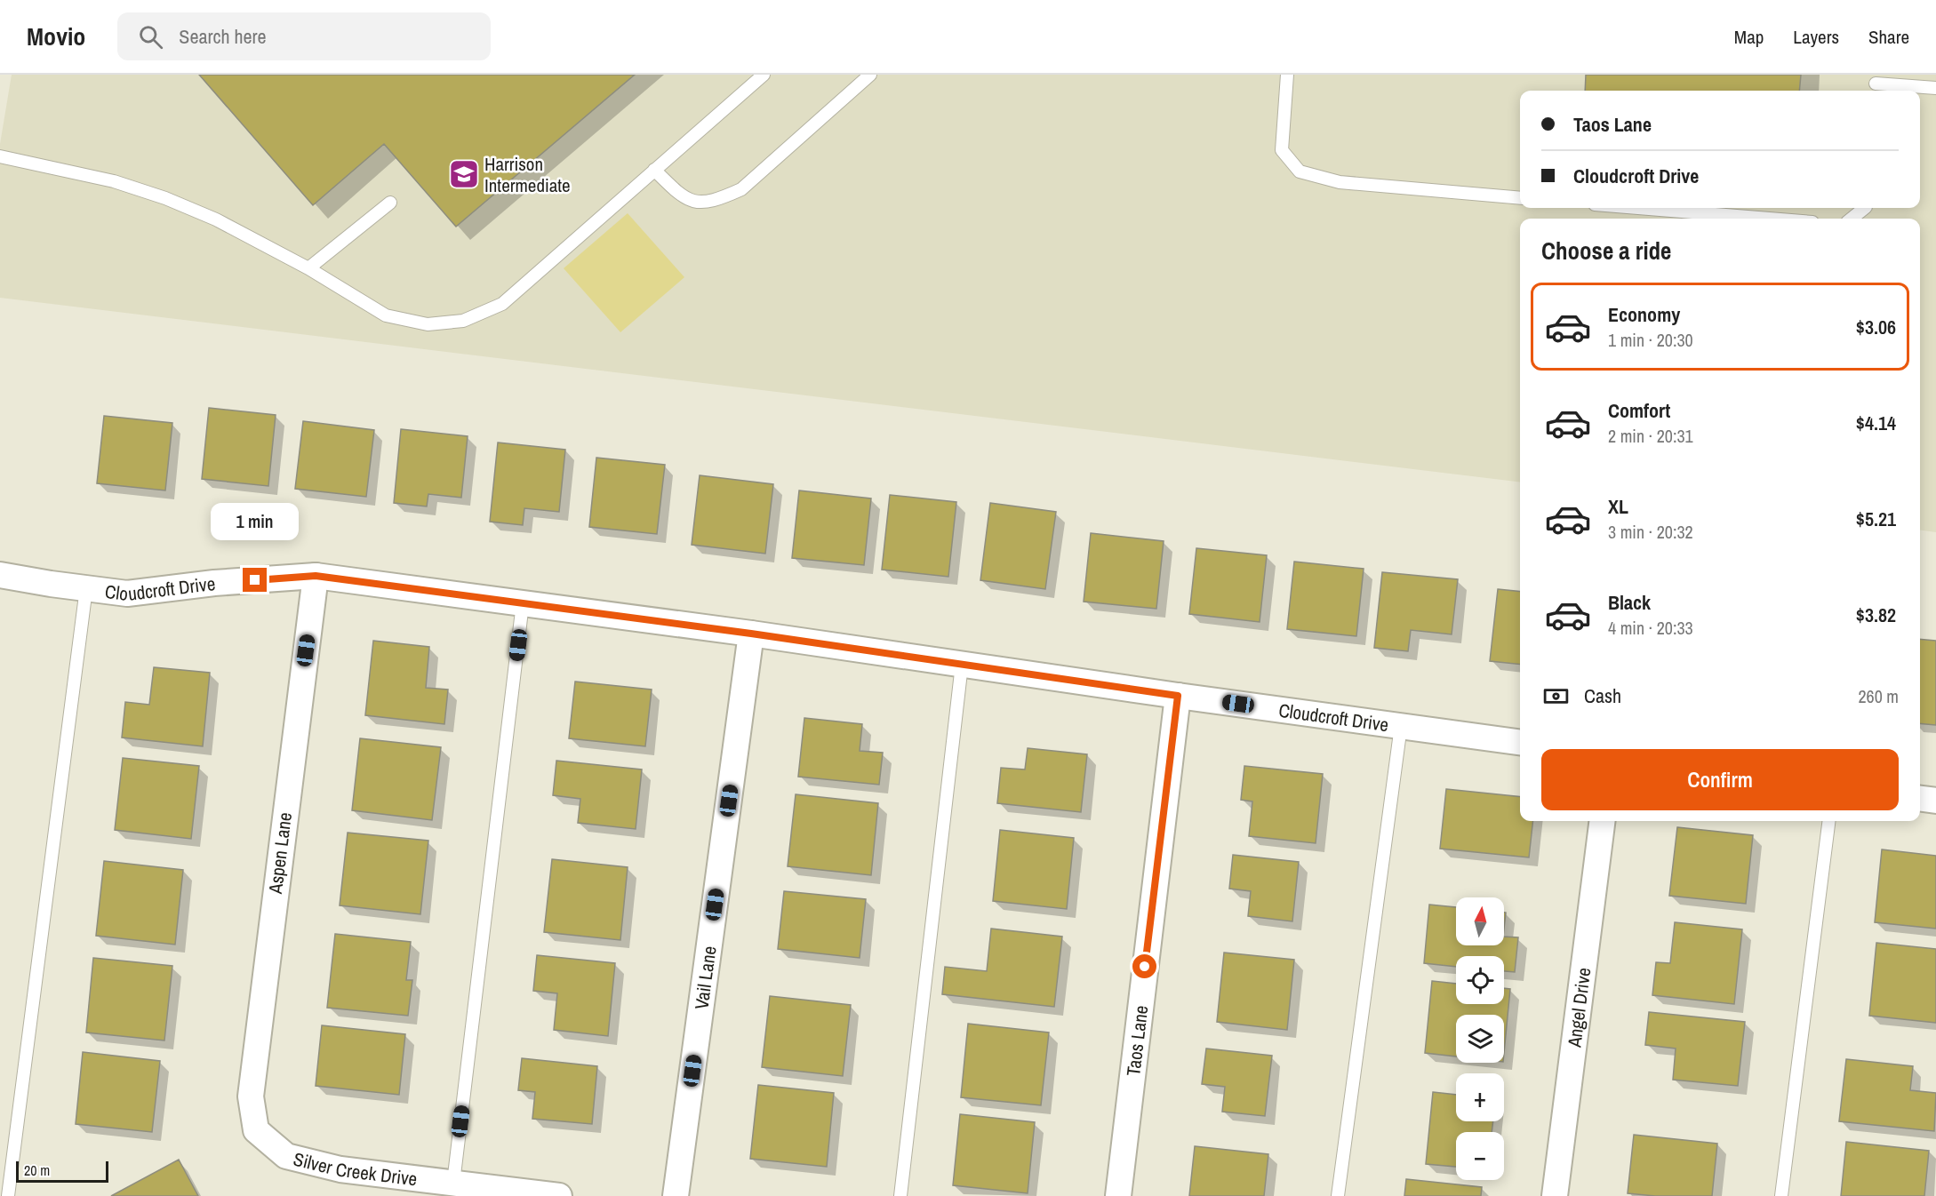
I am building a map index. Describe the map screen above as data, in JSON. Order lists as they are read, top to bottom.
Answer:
{
  "streets": {
    "street": [
      "Cloudcroft Drive",
      "Aspen Lane",
      "Vail Lane",
      "Angel Drive",
      "Taos Lane",
      "Silver Creek Drive"
    ]
  },
  "crossings": [
    ["Cloudcroft Drive", "Aspen Lane"],
    ["Cloudcroft Drive", "Vail Lane"],
    ["Cloudcroft Drive", "Taos Lane"],
    ["Aspen Lane", "Silver Creek Drive"]
  ],
  "places": {
    "school or university": ["Harrison Intermediate"]
  },
  "scale_bar": "20 m",
  "north": "top",
  "page": {
    "header": "Movio",
    "search": "Search here",
    "nav": ["Map", "Layers", "Share"],
    "banner": ["Taos Lane", "Cloudcroft Drive"],
    "heading": "Choose a ride",
    "list": [
      {
        "name": "Economy",
        "note": "1 min · 20:30",
        "value": "$3.06"
      },
      {
        "name": "Comfort",
        "note": "2 min · 20:31",
        "value": "$4.14"
      },
      {
        "name": "XL",
        "note": "3 min · 20:32",
        "value": "$5.21"
      },
      {
        "name": "Black",
        "note": "4 min · 20:33",
        "value": "$3.82"
      }
    ],
    "bubble": "1 min",
    "pay": ["Cash", "260 m"],
    "buttons": "Confirm",
    "map_buttons": ["+", "−"],
    "scale": "20 m"
  }
}
